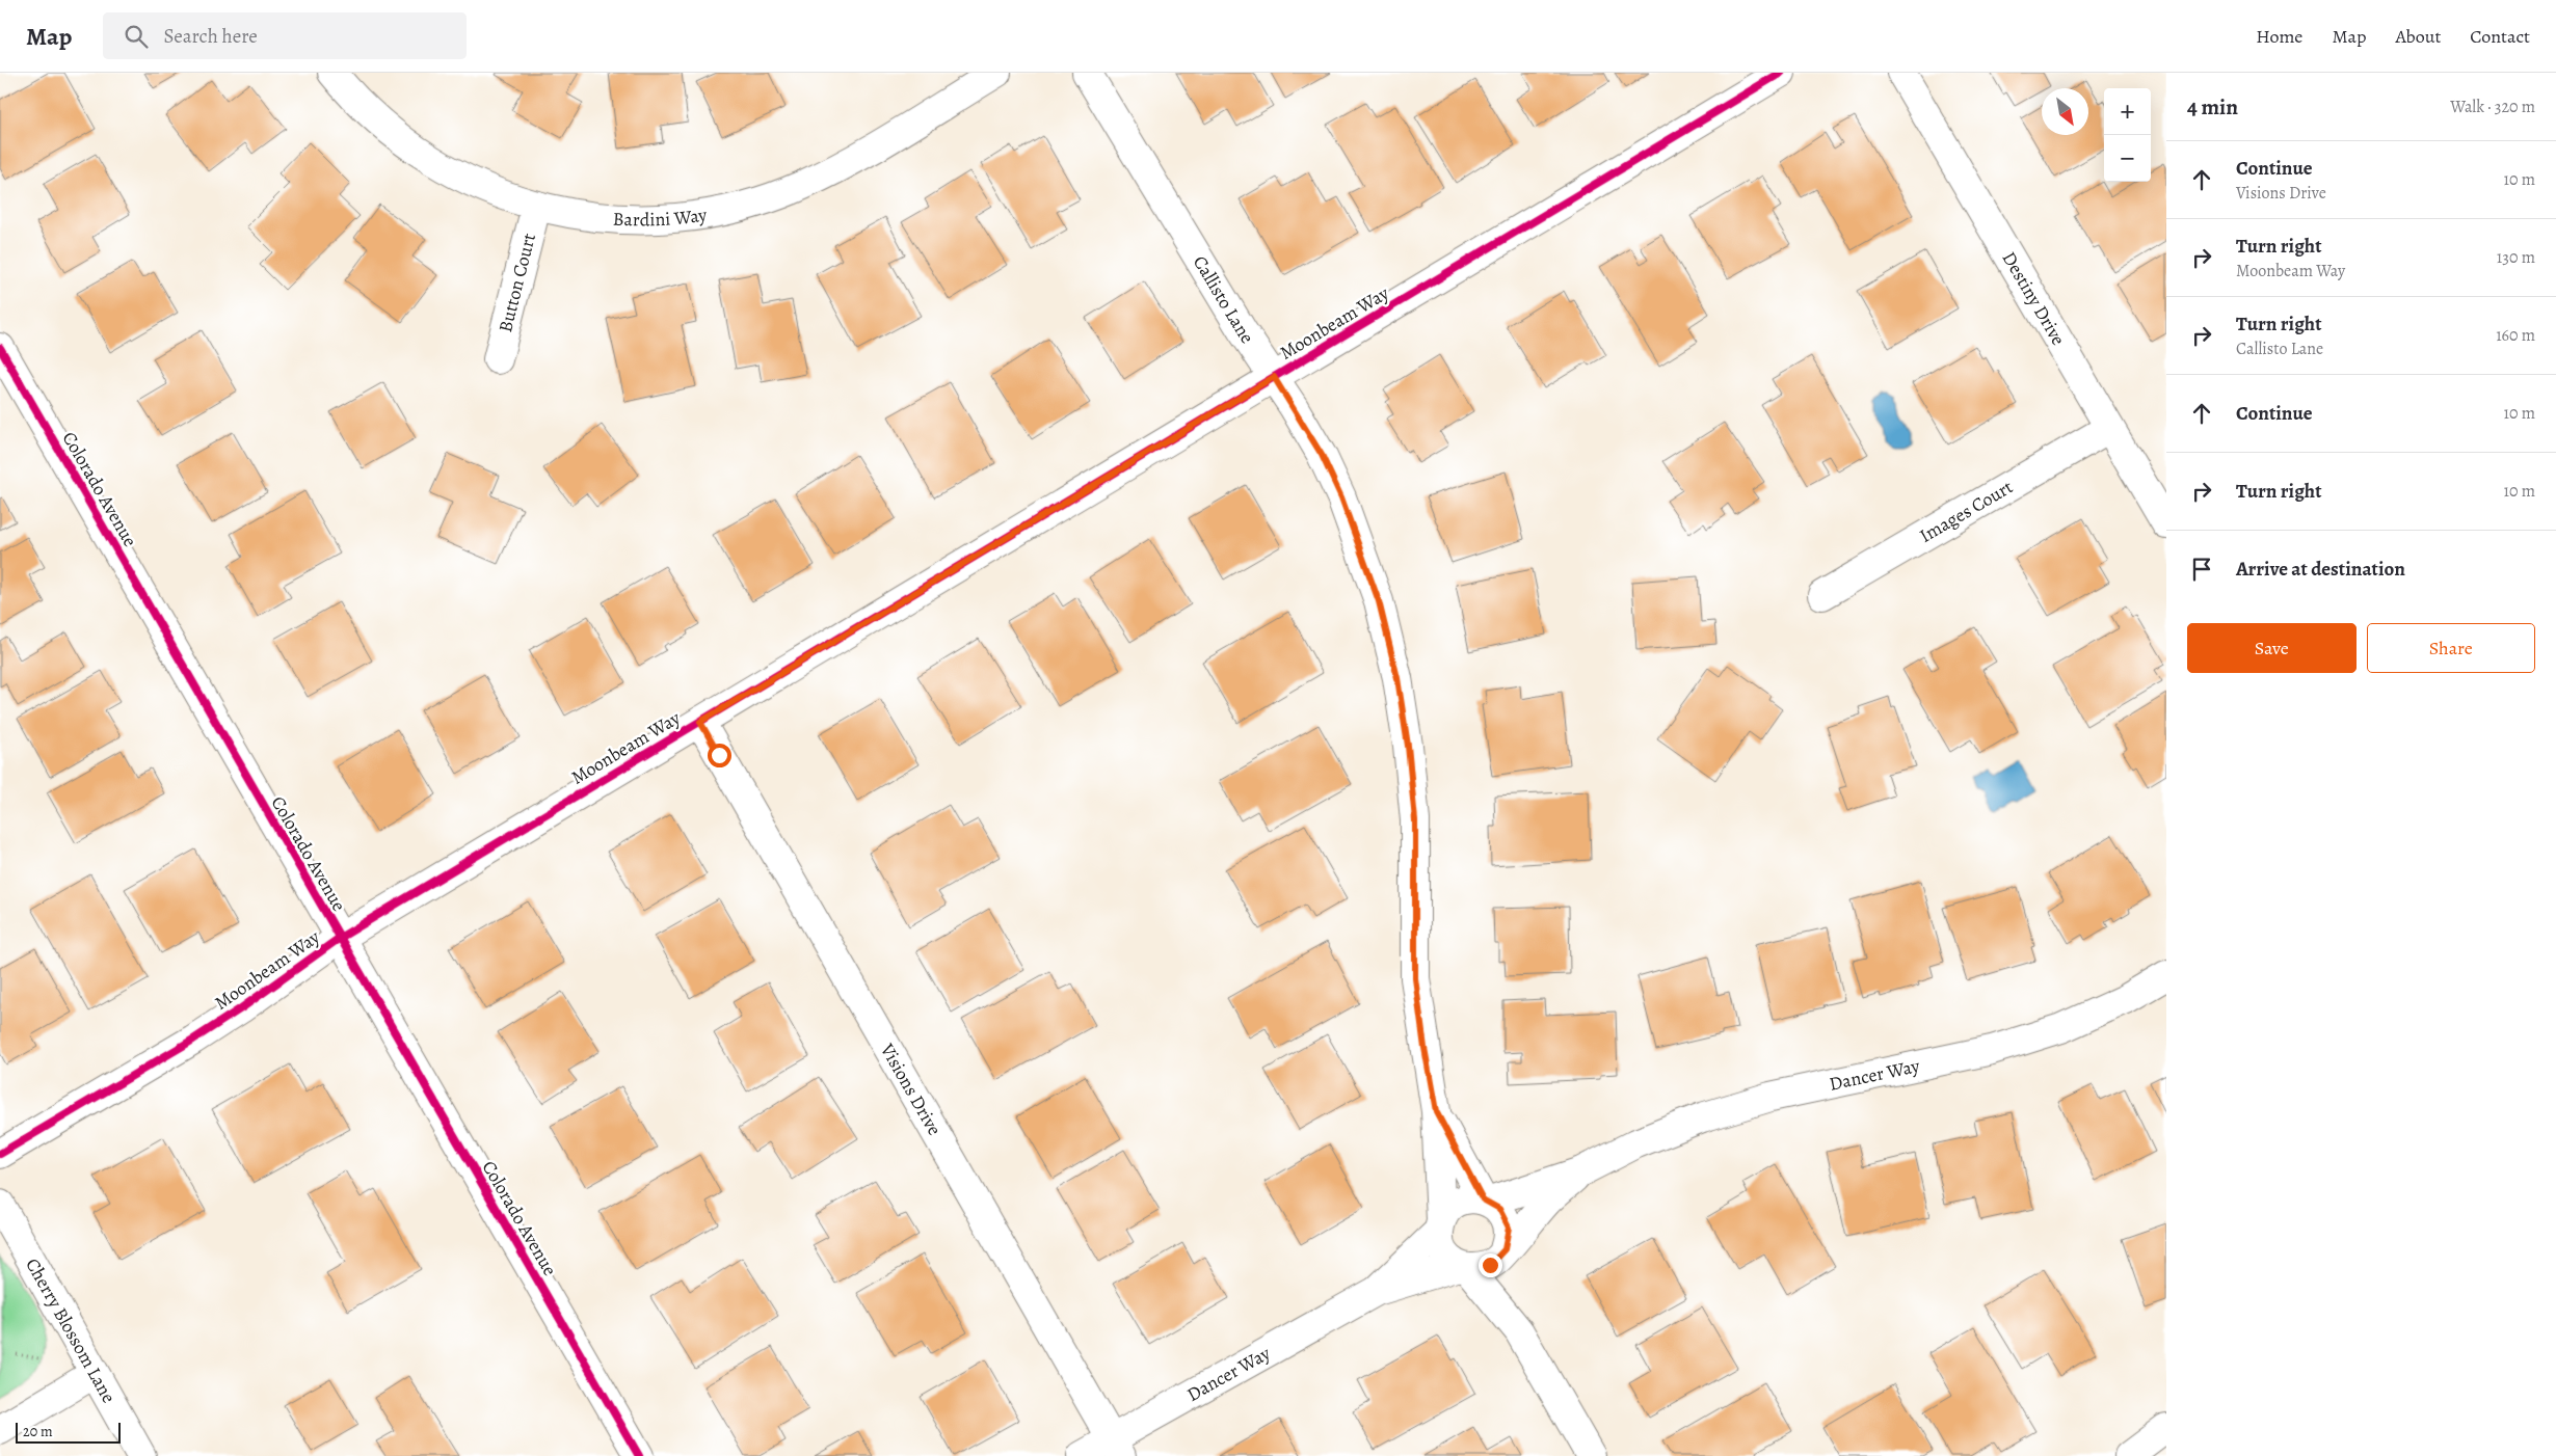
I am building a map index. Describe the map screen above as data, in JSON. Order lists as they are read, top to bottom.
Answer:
{
  "streets": {
    "street": [
      "Bardini Way",
      "Button Court",
      "Callisto Lane",
      "Destiny Drive",
      "Moonbeam Way",
      "Colorado Avenue",
      "Images Court",
      "Dancer Way",
      "Visions Drive",
      "Cherry Blossom Lane"
    ]
  },
  "crossings": [
    ["Bardini Way", "Button Court"],
    ["Callisto Lane", "Moonbeam Way"],
    ["Callisto Lane", "Dancer Way"],
    ["Destiny Drive", "Images Court"],
    ["Moonbeam Way", "Colorado Avenue"],
    ["Moonbeam Way", "Visions Drive"],
    ["Dancer Way", "Visions Drive"]
  ],
  "scale_bar": "20 m",
  "north": "bottom right",
  "page": {
    "header": "Map",
    "search": "Search here",
    "nav": [
      "Home",
      "Map",
      "About",
      "Contact"
    ],
    "heading": ["4 min", "Walk · 320 m"],
    "map_buttons": ["+", "−"],
    "list": [
      ["Continue", "Visions Drive", "10 m"],
      ["Turn right", "Moonbeam Way", "130 m"],
      ["Turn right", "Callisto Lane", "160 m"],
      ["Continue", "10 m"],
      ["Turn right", "10 m"],
      "Arrive at destination"
    ],
    "buttons": ["Save", "Share"],
    "scale": "20 m"
  }
}
